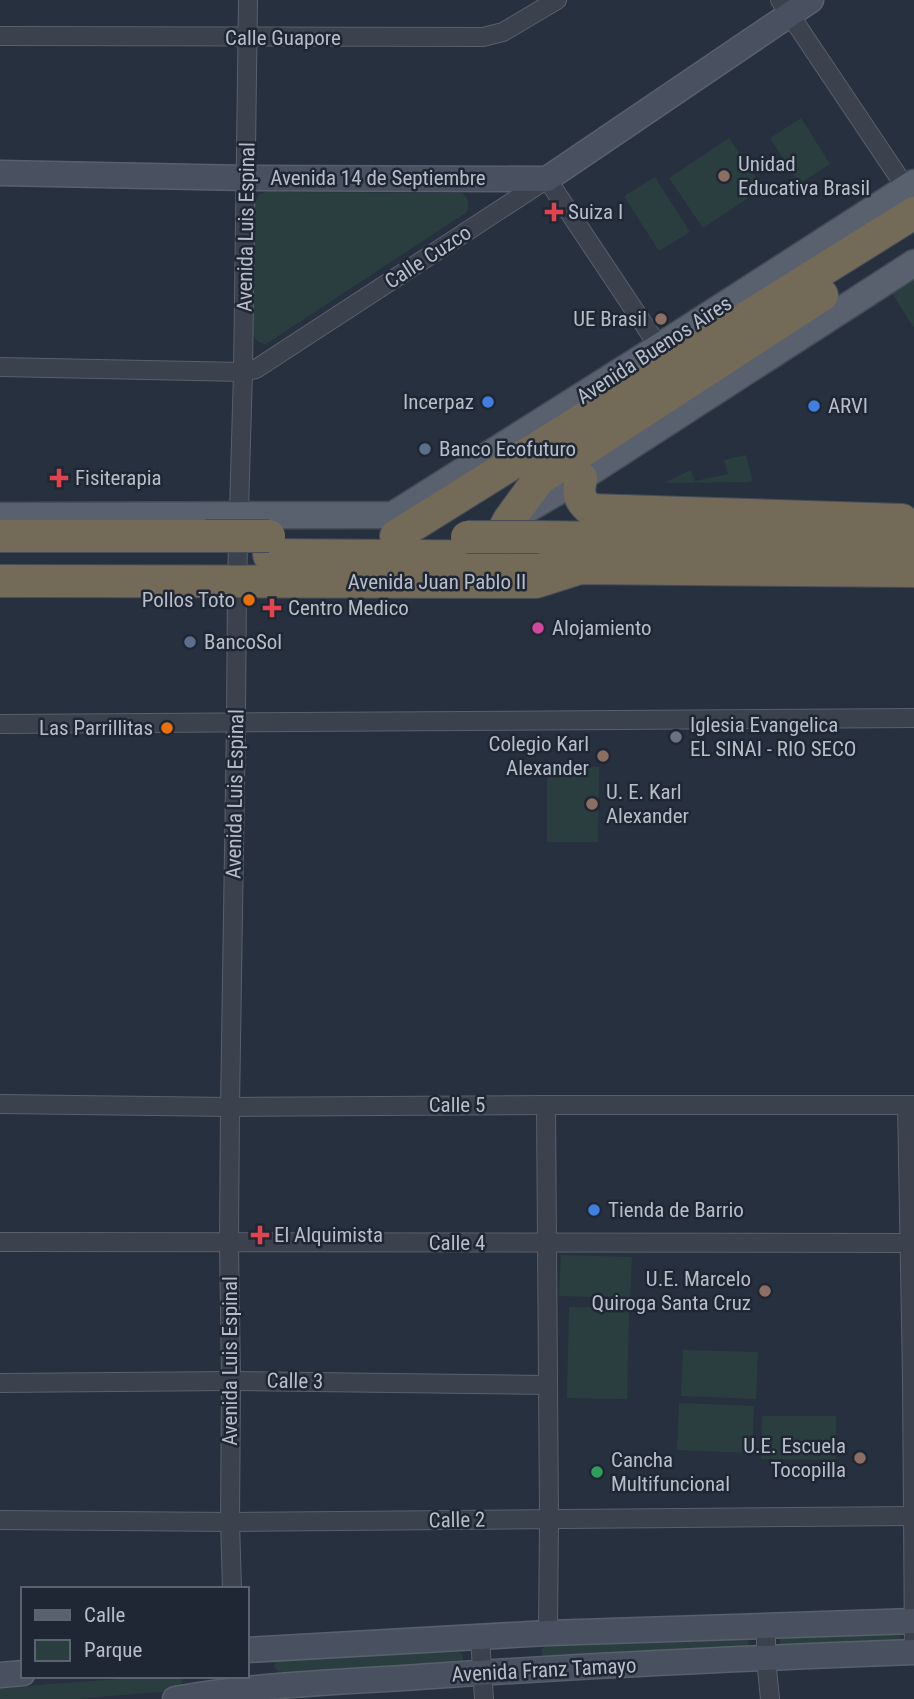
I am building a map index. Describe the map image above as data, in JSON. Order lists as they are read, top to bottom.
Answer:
{
  "streets": {
    "highway": ["Avenida Buenos Aires", "Avenida Juan Pablo II"],
    "main road": ["Avenida 14 de Septiembre", "Calle Cuzco", "Avenida Franz Tamayo"],
    "street": [
      "Calle Guapore",
      "Avenida Luis Espinal",
      "Calle 5",
      "Calle 4",
      "Calle 3",
      "Calle 2"
    ]
  },
  "crossings": [
    ["Calle Guapore", "Avenida Luis Espinal"],
    ["Avenida 14 de Septiembre", "Avenida Luis Espinal"],
    ["Avenida 14 de Septiembre", "Calle Cuzco"],
    ["Avenida Luis Espinal", "Calle Cuzco"],
    ["Avenida Luis Espinal", "Avenida Juan Pablo II"],
    ["Avenida Luis Espinal", "Calle 5"],
    ["Avenida Luis Espinal", "Calle 4"],
    ["Avenida Luis Espinal", "Calle 3"],
    ["Avenida Luis Espinal", "Calle 2"]
  ],
  "places": {
    "other": [
      "Unidad Educativa Brasil",
      "UE Brasil",
      "Incerpaz",
      "ARVI",
      "Banco Ecofuturo",
      "Pollos Toto",
      "Alojamiento",
      "BancoSol",
      "Las Parrillitas",
      "Iglesia Evangelica EL SINAI - RIO SECO",
      "Colegio Karl Alexander",
      "U. E. Karl Alexander",
      "Tienda de Barrio",
      "U.E. Marcelo Quiroga Santa Cruz",
      "U.E. Escuela Tocopilla",
      "Cancha Multifuncional"
    ],
    "health": [
      "Suiza I",
      "Fisiterapia",
      "Centro Medico",
      "El Alquimista"
    ]
  },
  "legend": ["Calle", "Parque"]
}
